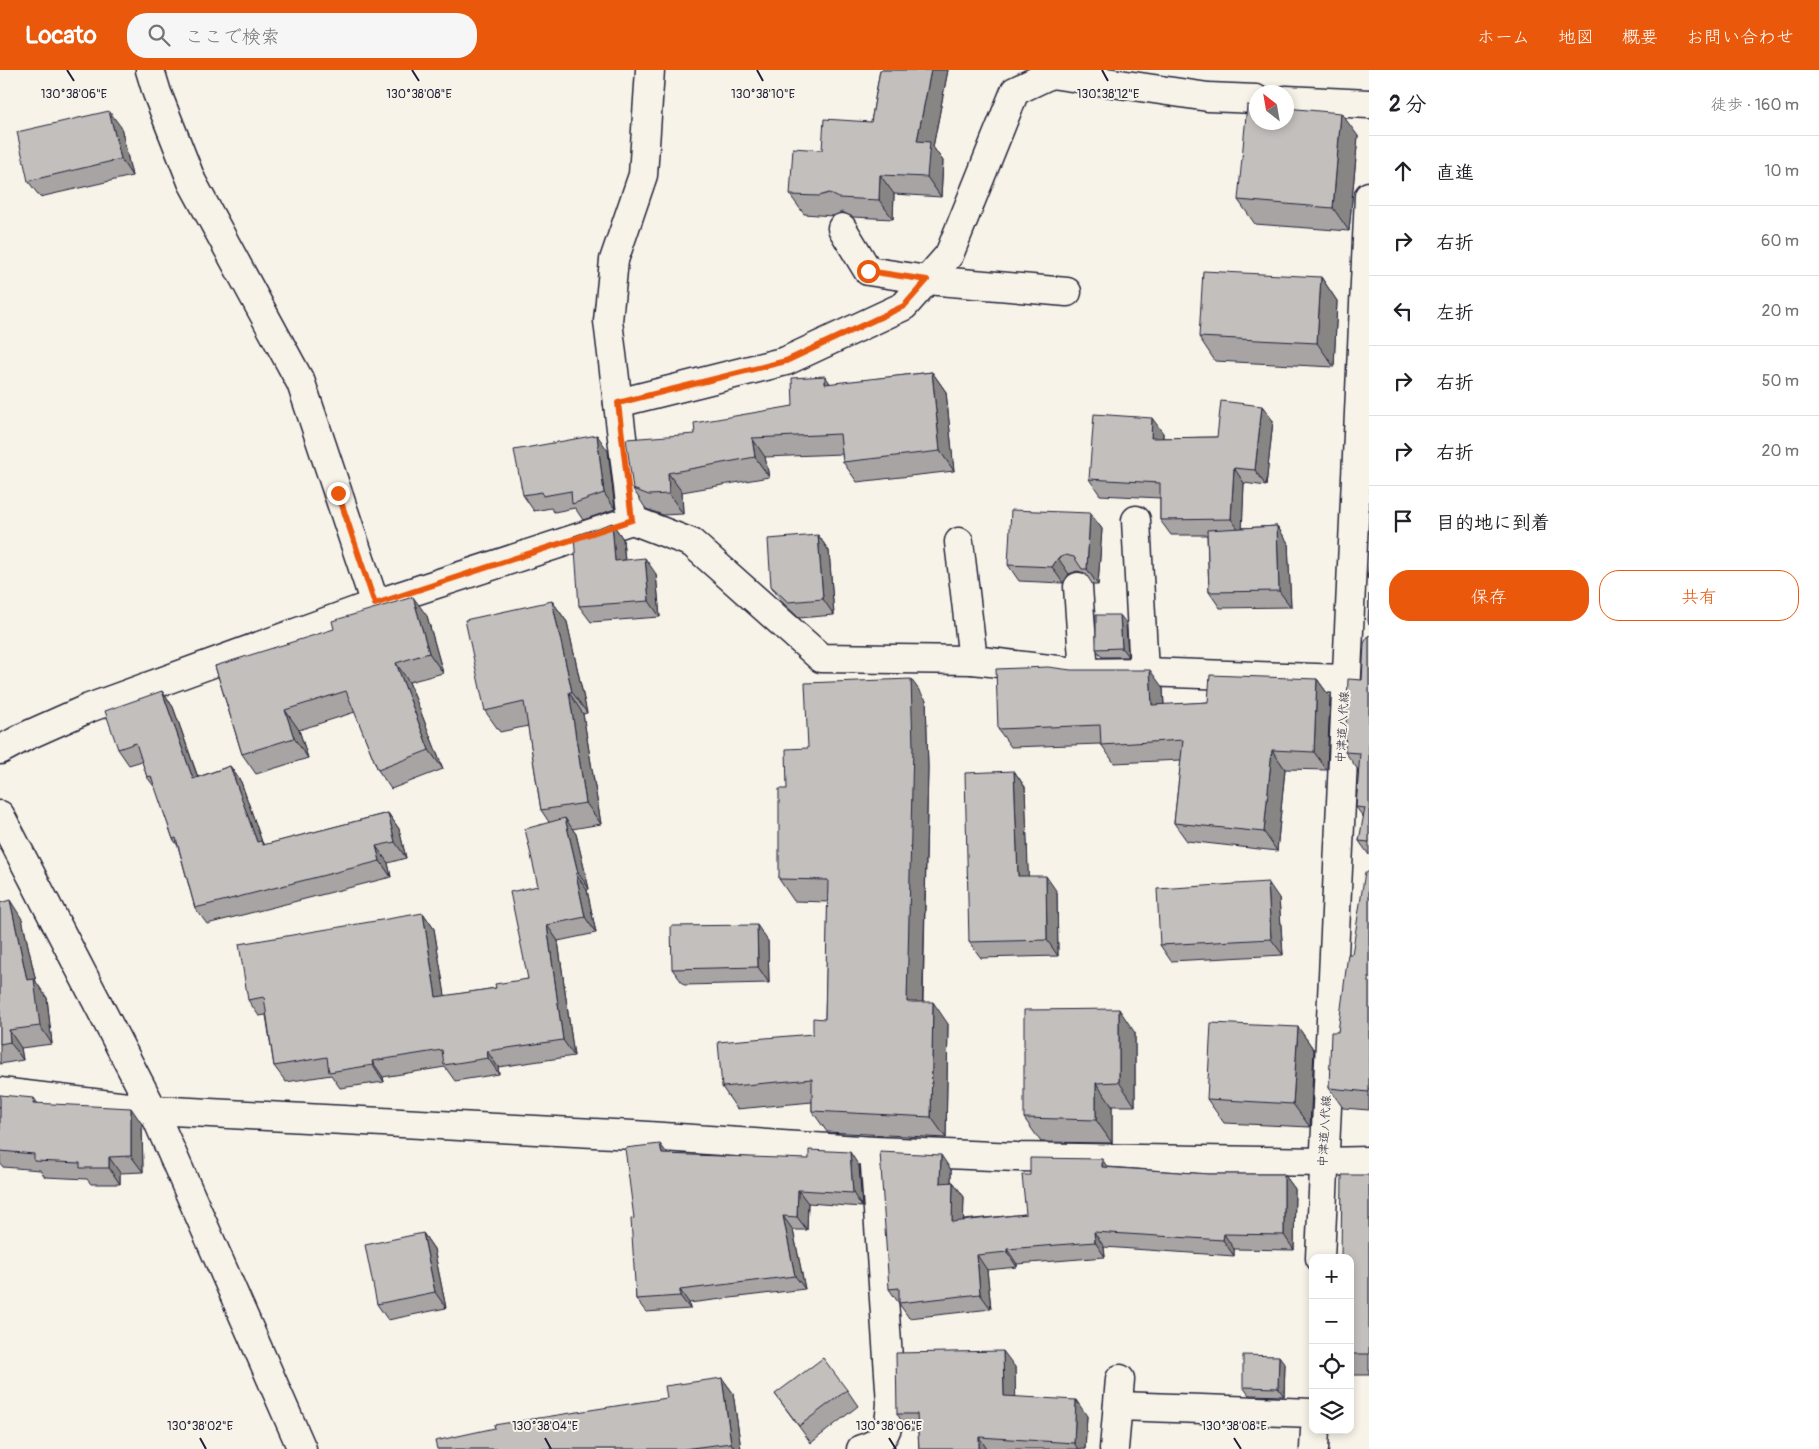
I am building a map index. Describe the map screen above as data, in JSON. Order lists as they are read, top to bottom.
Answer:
{
  "streets": {
    "street": ["中津道八代線"]
  },
  "north": "top left",
  "page": {
    "header": "Locato",
    "search": "ここで検索",
    "nav": [
      "ホーム",
      "地図",
      "概要",
      "お問い合わせ"
    ],
    "heading": ["2 分", "徒歩 · 160 m"],
    "list": [
      ["直進", "10 m"],
      ["右折", "60 m"],
      ["左折", "20 m"],
      ["右折", "50 m"],
      ["右折", "20 m"],
      "目的地に到着"
    ],
    "buttons": ["保存", "共有"],
    "map_buttons": ["+", "−"]
  },
  "coordinates": [
    "130°38'12\"E",
    "130°38'06\"E",
    "130°38'08\"E",
    "130°38'10\"E",
    "130°38'02\"E",
    "130°38'04\"E"
  ]
}
